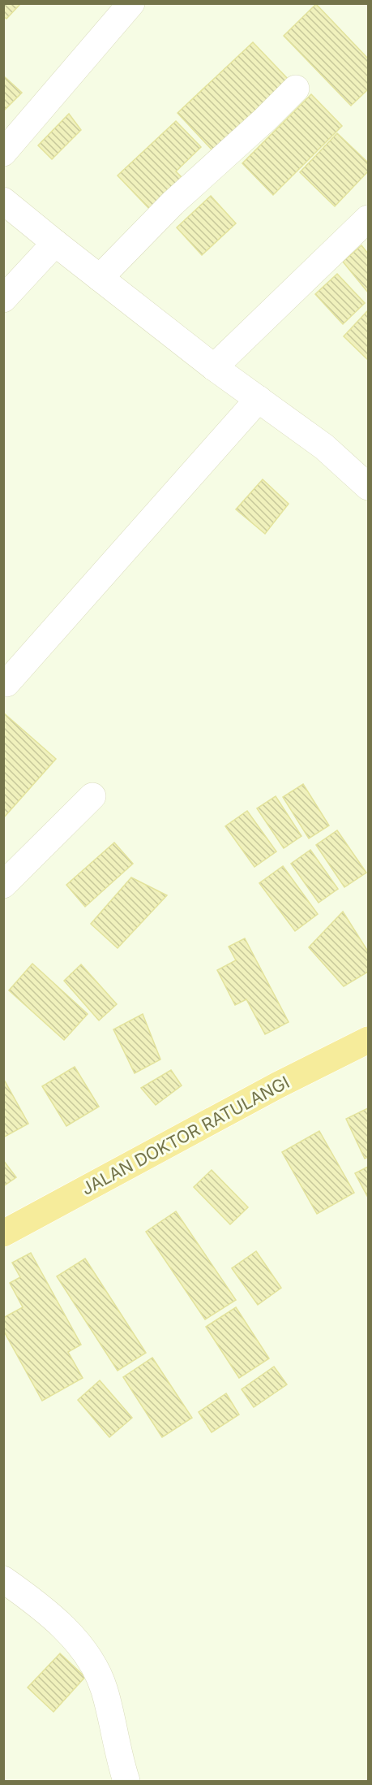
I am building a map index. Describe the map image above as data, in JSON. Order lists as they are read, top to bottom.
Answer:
{
  "streets": {
    "highway": ["JALAN DOKTOR RATULANGI"]
  }
}
